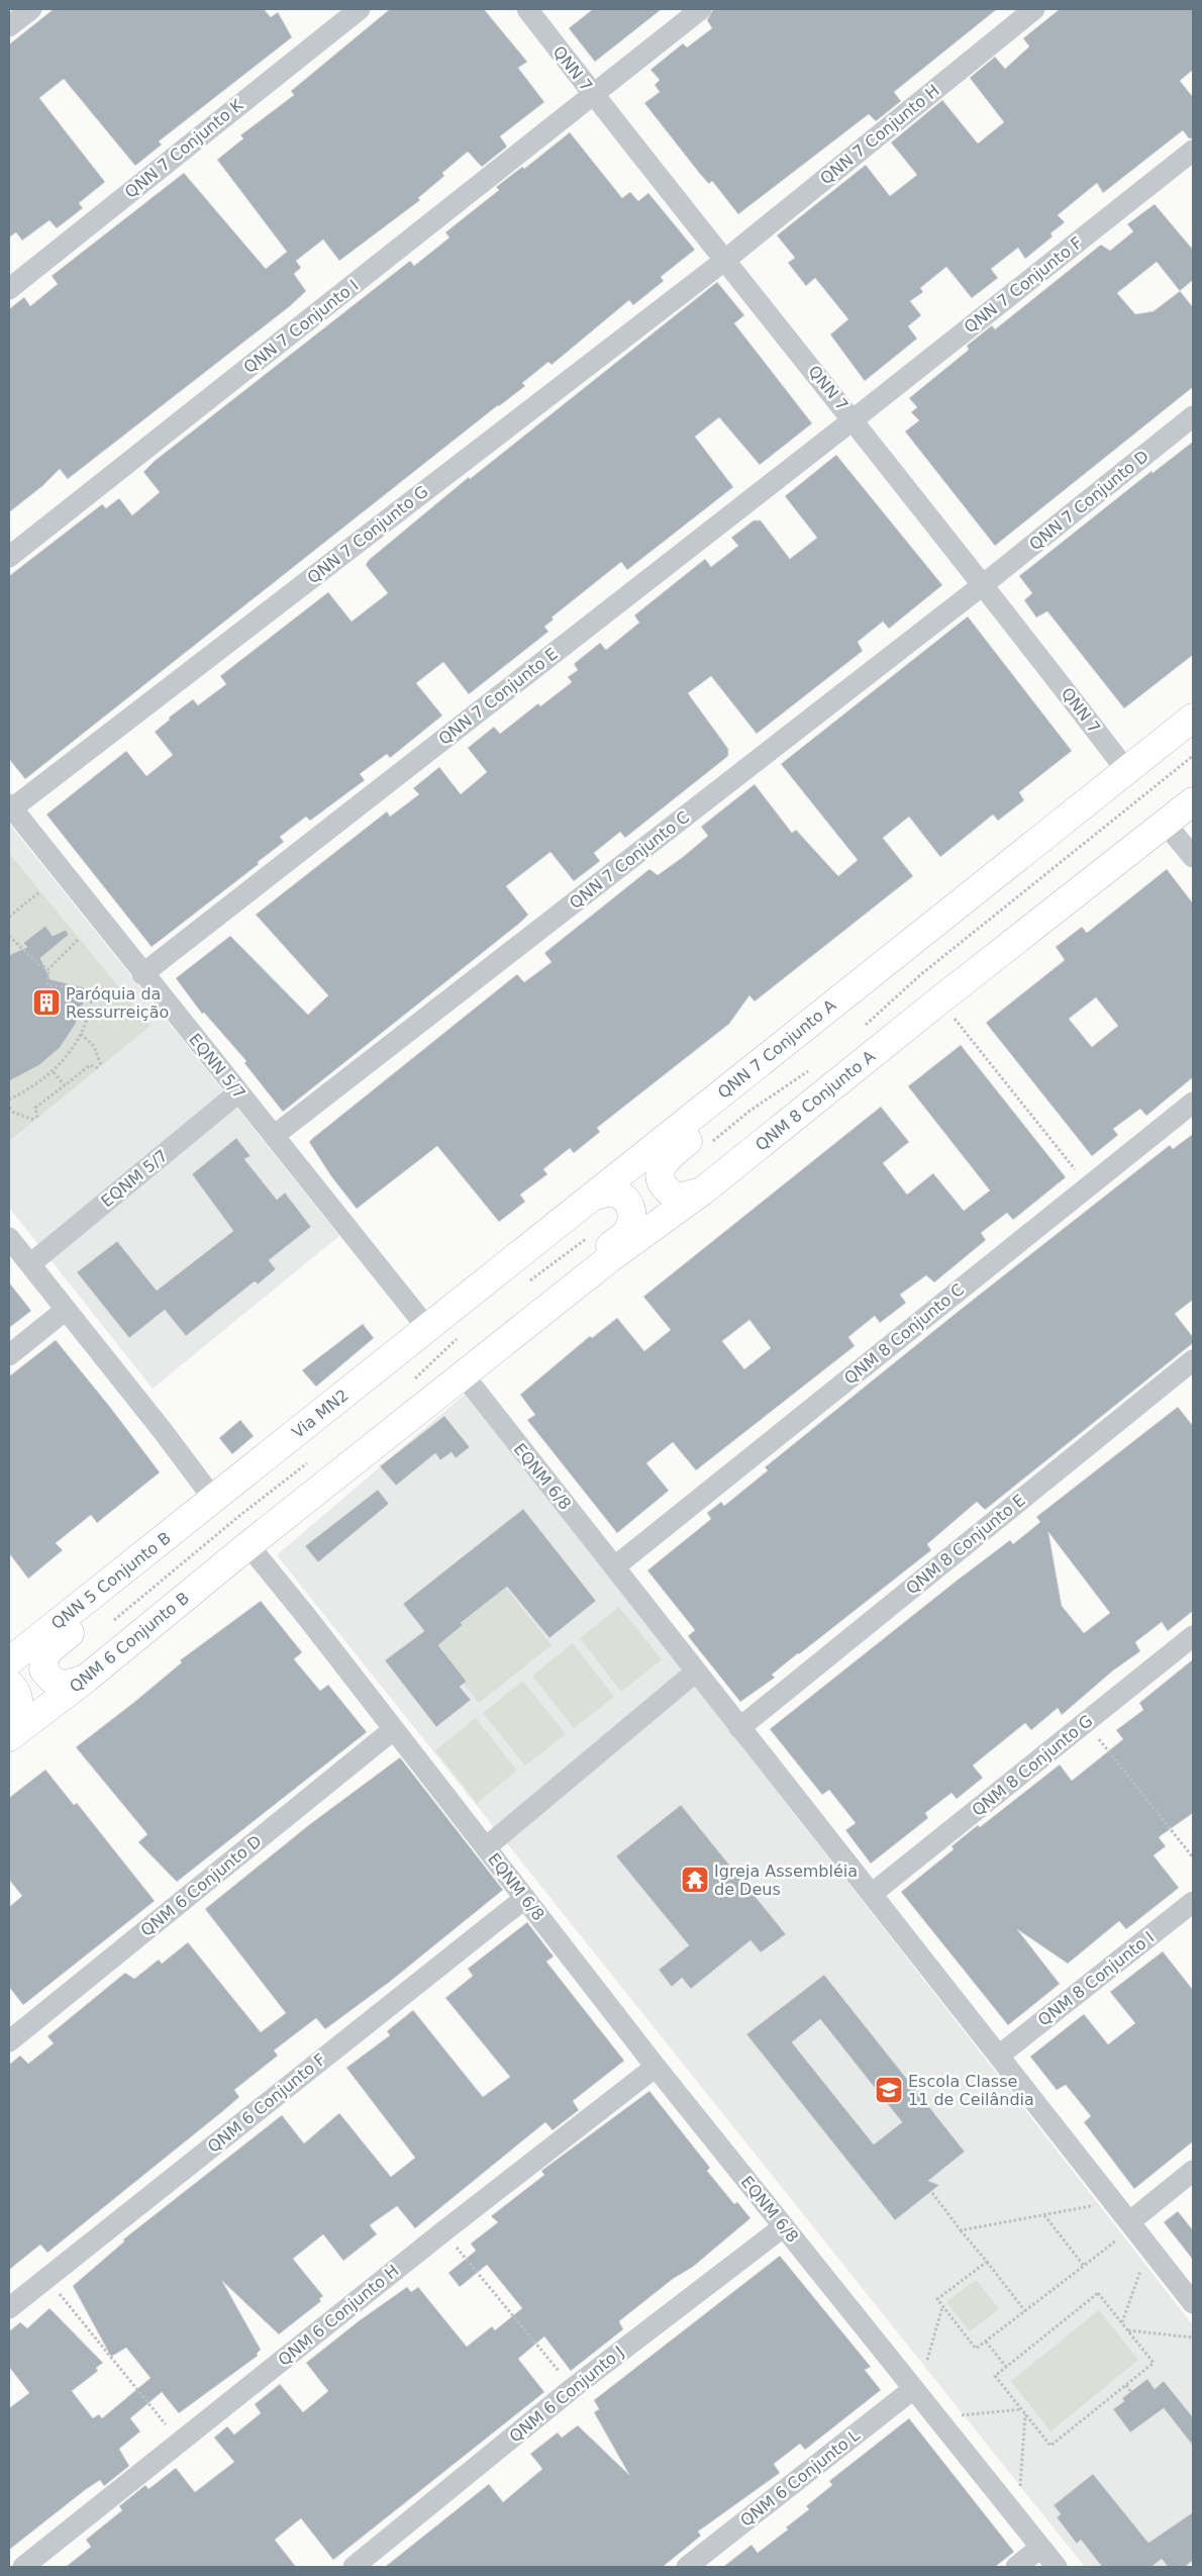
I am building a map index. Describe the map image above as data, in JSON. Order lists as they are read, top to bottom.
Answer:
{
  "streets": {
    "main road": [
      "QNN 7 Conjunto A",
      "QNM 8 Conjunto A",
      "Via MN2",
      "QNN 5 Conjunto B",
      "QNM 6 Conjunto B"
    ],
    "street": [
      "QNN 7",
      "QNN 7 Conjunto H",
      "QNN 7 Conjunto K",
      "QNN 7 Conjunto F",
      "QNN 7 Conjunto I",
      "QNN 7 Conjunto D",
      "QNN 7 Conjunto G",
      "QNN 7 Conjunto E",
      "QNN 7 Conjunto C",
      "EQNN 5/7",
      "EQNM 5/7",
      "QNM 8 Conjunto C",
      "EQNM 6/8",
      "QNM 8 Conjunto E",
      "QNM 8 Conjunto G",
      "QNM 6 Conjunto D",
      "QNM 8 Conjunto I",
      "QNM 6 Conjunto F",
      "QNM 6 Conjunto H",
      "QNM 6 Conjunto J",
      "QNM 6 Conjunto L"
    ]
  },
  "crossings": [
    ["QNN 7", "QNN 7 Conjunto H"],
    ["QNN 7", "QNN 7 Conjunto F"],
    ["QNN 7", "QNN 7 Conjunto I"],
    ["QNN 7", "QNN 7 Conjunto D"],
    ["QNN 7", "QNN 7 Conjunto G"],
    ["QNN 7", "QNN 7 Conjunto E"],
    ["QNN 7", "QNN 7 Conjunto C"],
    ["QNN 7", "QNN 7 Conjunto A"],
    ["QNN 7 Conjunto H", "QNN 7 Conjunto G"],
    ["QNN 7 Conjunto F", "QNN 7 Conjunto E"],
    ["QNN 7 Conjunto D", "QNN 7 Conjunto C"],
    ["QNN 7 Conjunto G", "EQNN 5/7"],
    ["QNN 7 Conjunto E", "EQNN 5/7"],
    ["QNN 7 Conjunto C", "EQNN 5/7"],
    ["QNN 7 Conjunto A", "EQNN 5/7"],
    ["QNN 7 Conjunto A", "Via MN2"],
    ["EQNN 5/7", "EQNM 5/7"],
    ["EQNN 5/7", "Via MN2"],
    ["QNM 8 Conjunto A", "EQNM 6/8"],
    ["QNM 8 Conjunto C", "EQNM 6/8"],
    ["Via MN2", "QNN 5 Conjunto B"],
    ["EQNM 6/8", "QNM 8 Conjunto E"],
    ["EQNM 6/8", "QNM 6 Conjunto B"],
    ["EQNM 6/8", "QNM 8 Conjunto G"],
    ["EQNM 6/8", "QNM 6 Conjunto D"],
    ["EQNM 6/8", "QNM 8 Conjunto I"],
    ["EQNM 6/8", "QNM 6 Conjunto F"],
    ["EQNM 6/8", "QNM 6 Conjunto H"],
    ["EQNM 6/8", "QNM 6 Conjunto J"],
    ["EQNM 6/8", "QNM 6 Conjunto L"]
  ],
  "places": {
    "building": ["Paróquia da Ressurreição"],
    "temple": ["Igreja Assembléia de Deus"],
    "school or university": ["Escola Classe 11 de Ceilândia"]
  }
}
